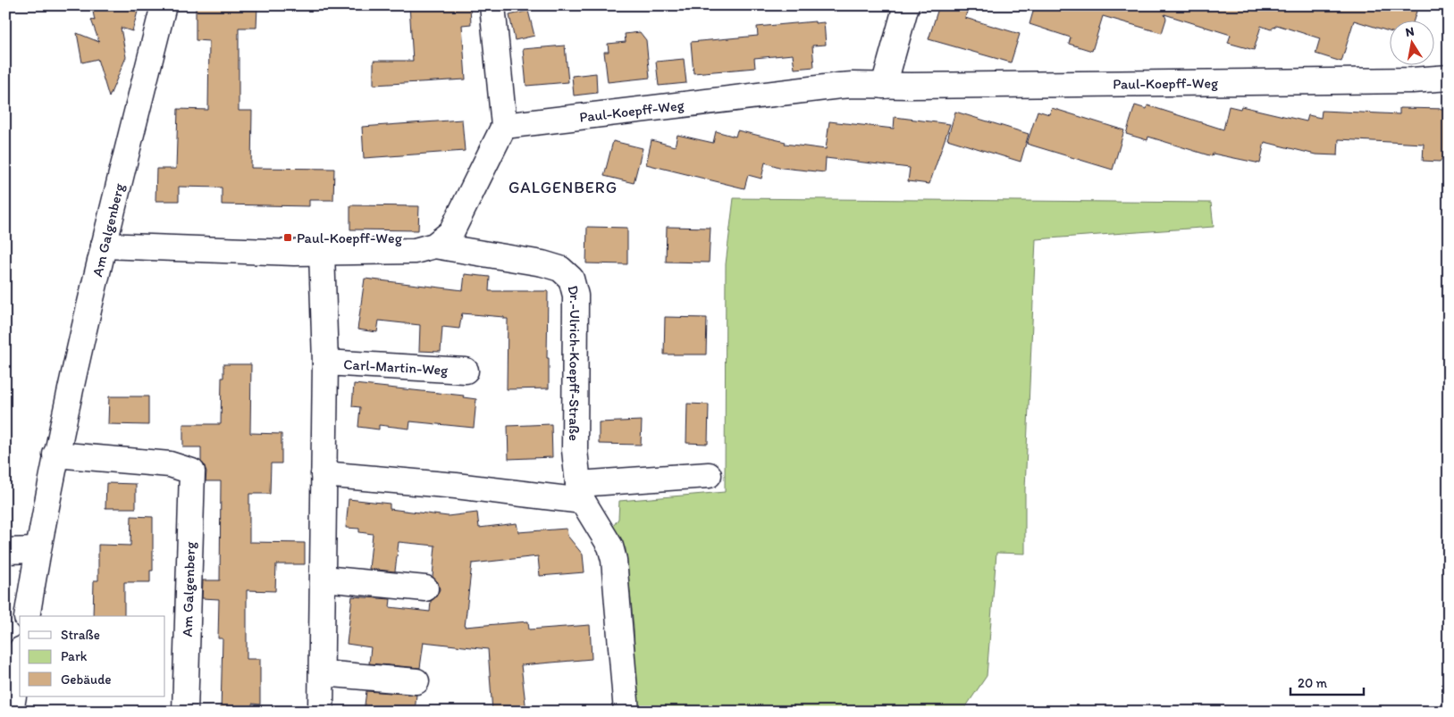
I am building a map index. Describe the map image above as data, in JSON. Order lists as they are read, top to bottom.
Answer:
{
  "streets": {
    "street": [
      "Paul-Koepff-Weg",
      "Am Galgenberg",
      "Dr.-Ulrich-Koepff-Straße",
      "Carl-Martin-Weg"
    ]
  },
  "districts": ["GALGENBERG"],
  "places": {
    "transit": ["Paul-Koepff-Weg"]
  },
  "legend": ["Straße", "Park", "Gebäude"],
  "scale_bar": "20 m",
  "north": "top"
}
